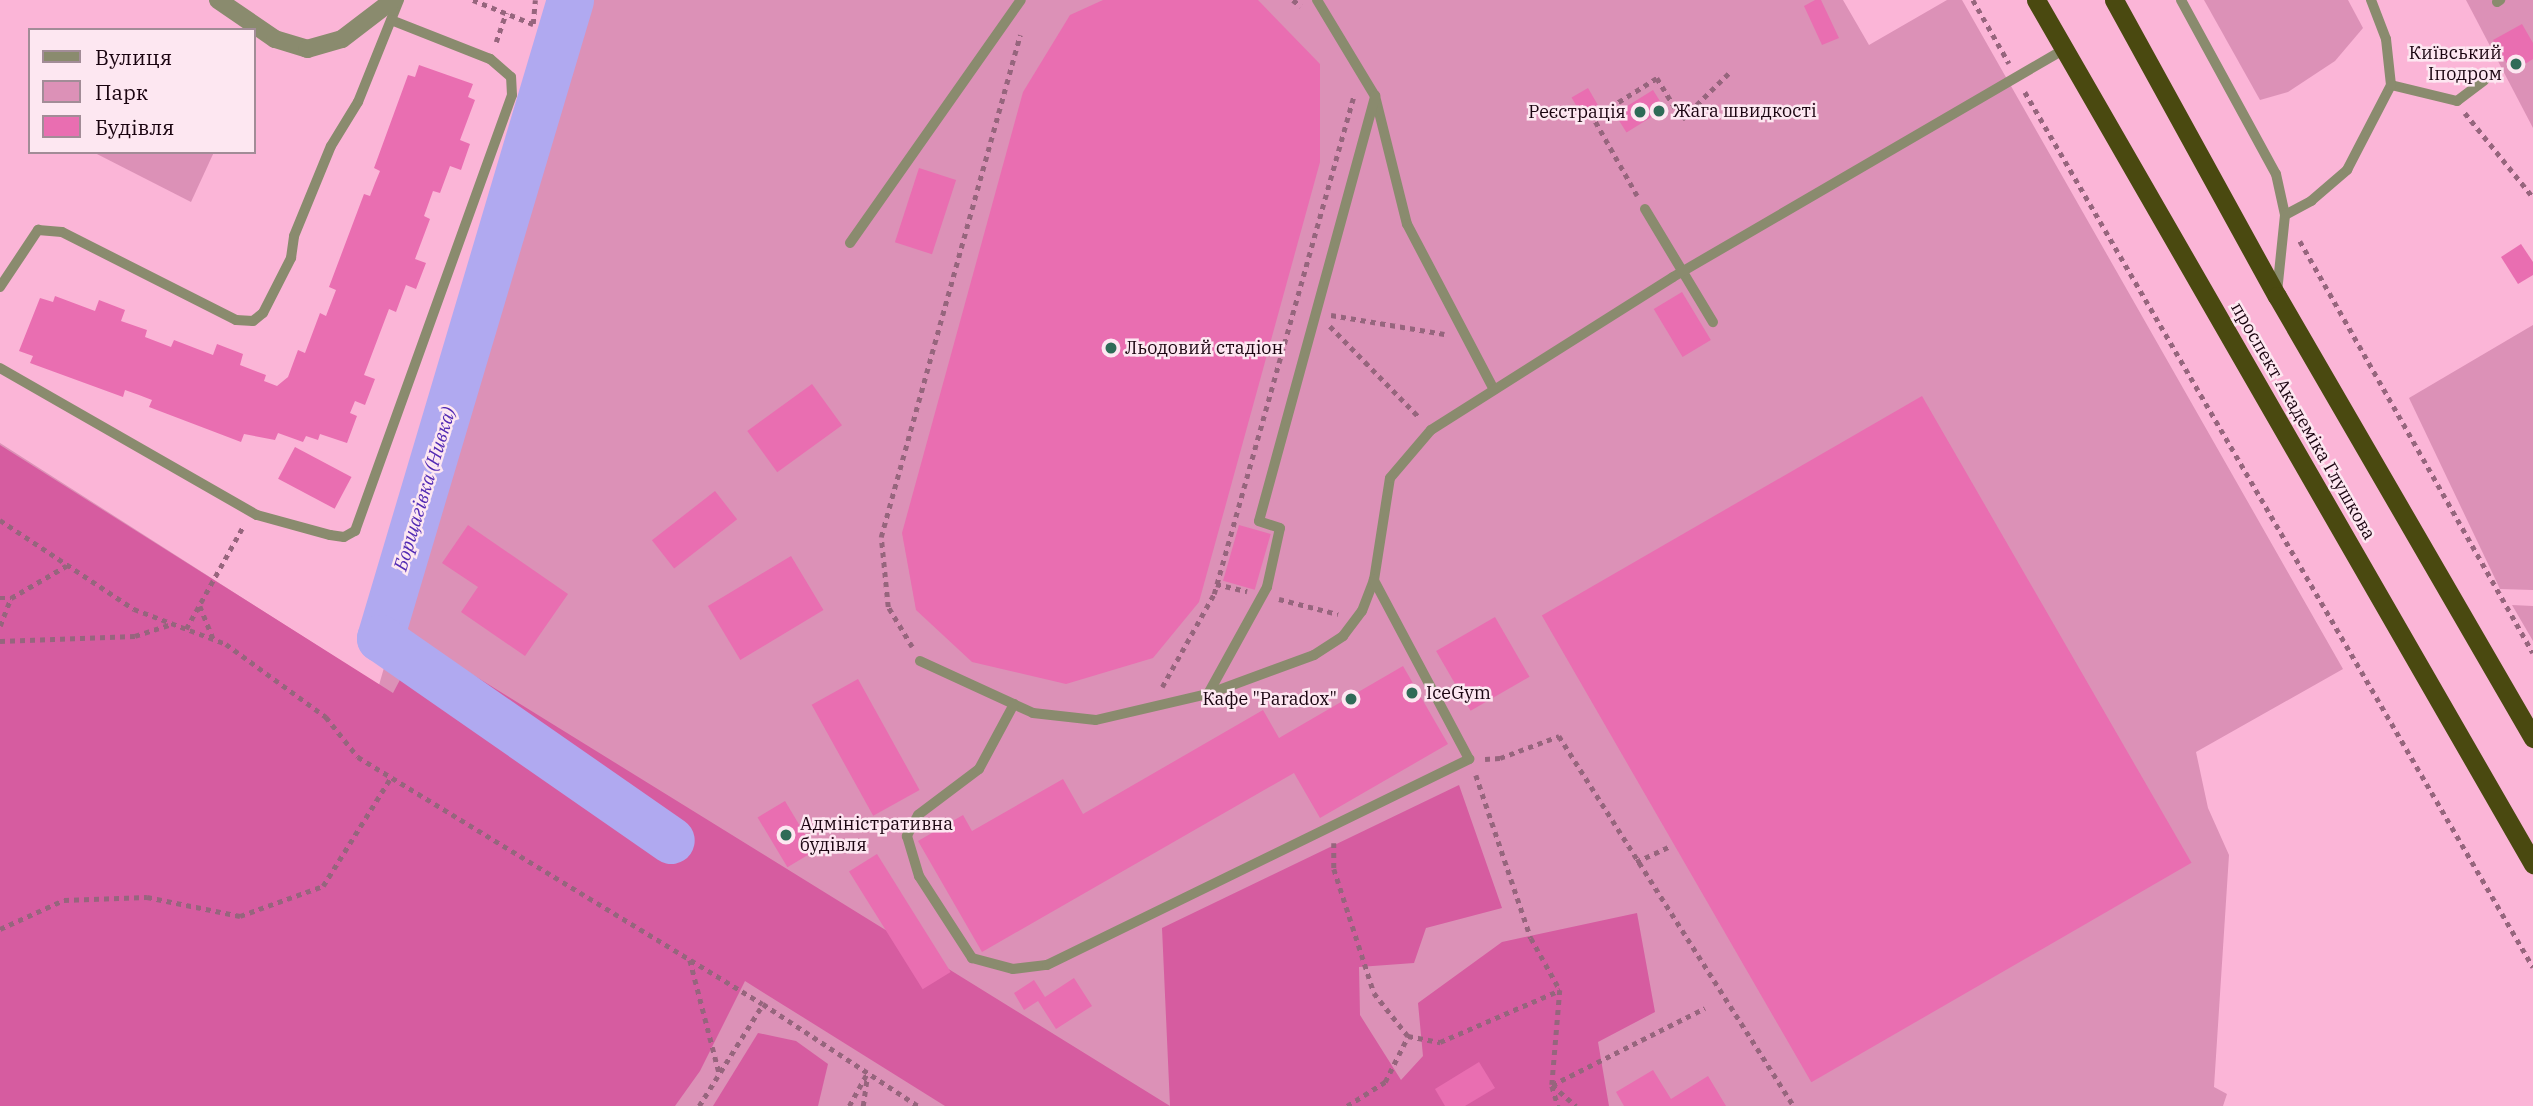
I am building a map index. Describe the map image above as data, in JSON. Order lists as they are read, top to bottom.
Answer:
{
  "streets": {
    "highway": ["проспект Академіка Глушкова"]
  },
  "water": ["Борщагівка (Нивка)"],
  "places": [
    "Київський Іподром",
    "Жага швидкості",
    "Реєстрація",
    "Льодовий стадіон",
    "IceGym",
    "Кафе \"Paradox\"",
    "Адміністративна будівля"
  ],
  "legend": ["Вулиця", "Парк", "Будівля"]
}
